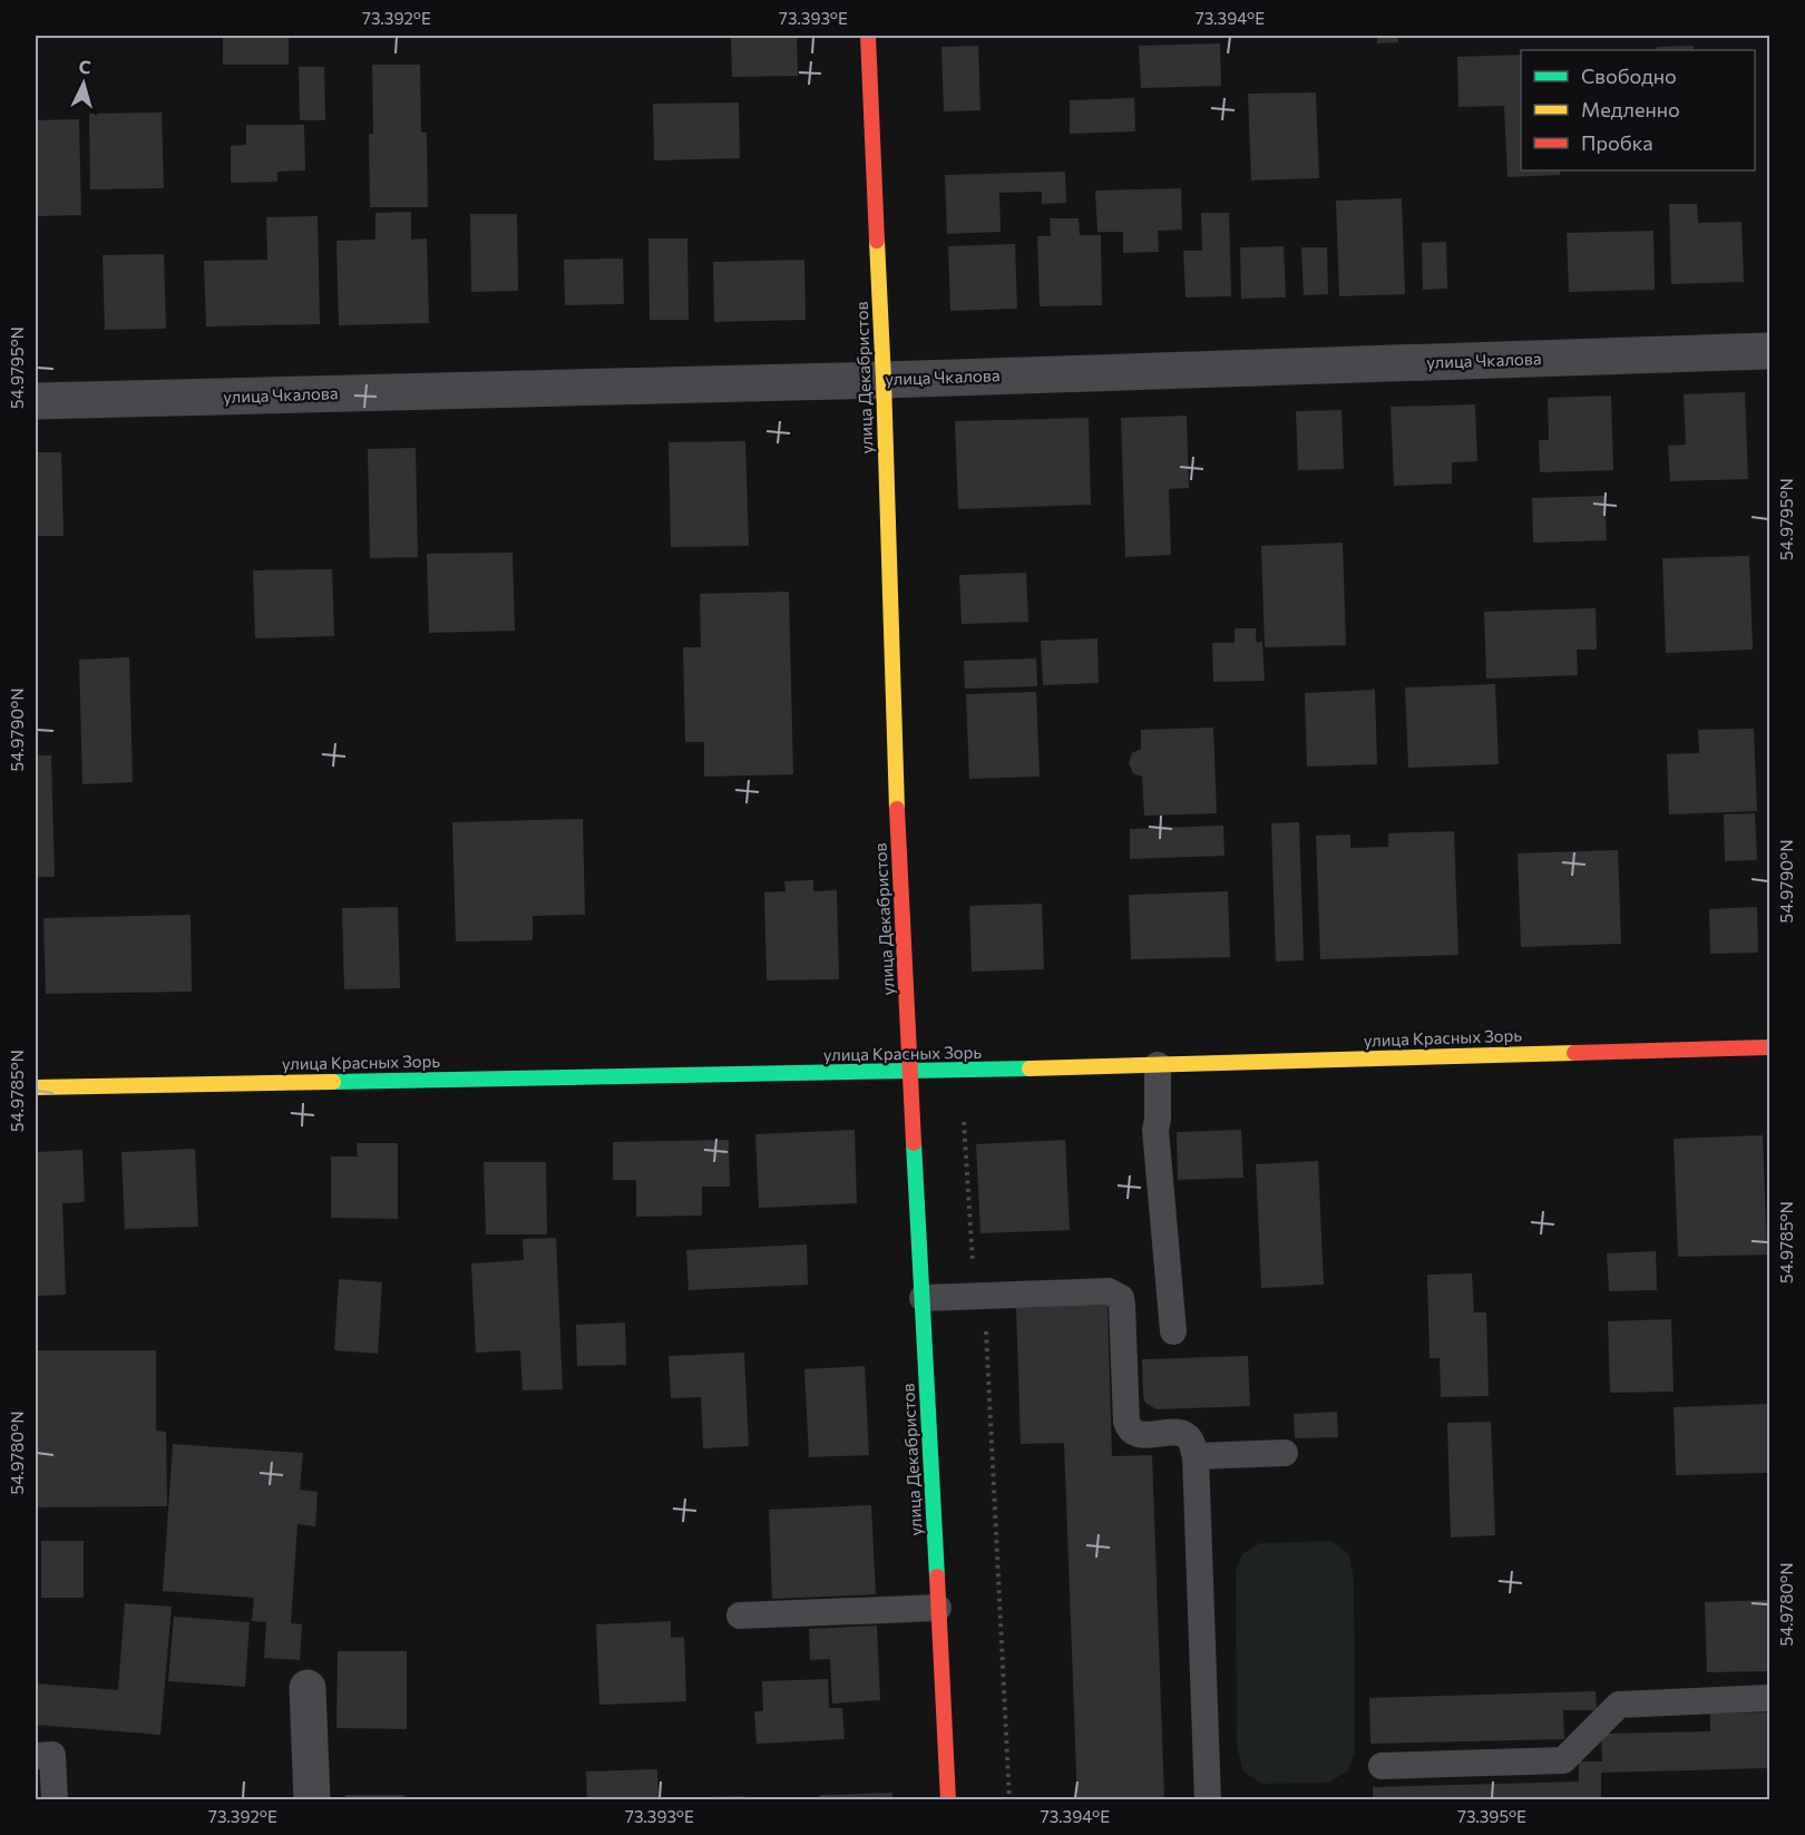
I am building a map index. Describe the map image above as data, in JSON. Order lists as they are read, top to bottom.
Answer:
{
  "streets": {
    "street": ["улица Чкалова", "улица Декабристов", "улица Красных Зорь"]
  },
  "crossings": [
    ["улица Чкалова", "улица Декабристов"],
    ["улица Декабристов", "улица Красных Зорь"]
  ],
  "legend": ["Свободно", "Медленно", "Пробка"],
  "north": "top",
  "coordinates": [
    "73.392°E",
    "73.393°E",
    "73.394°E",
    "54.9795°N",
    "54.9790°N",
    "54.9785°N",
    "54.9780°N",
    "73.395°E"
  ]
}
